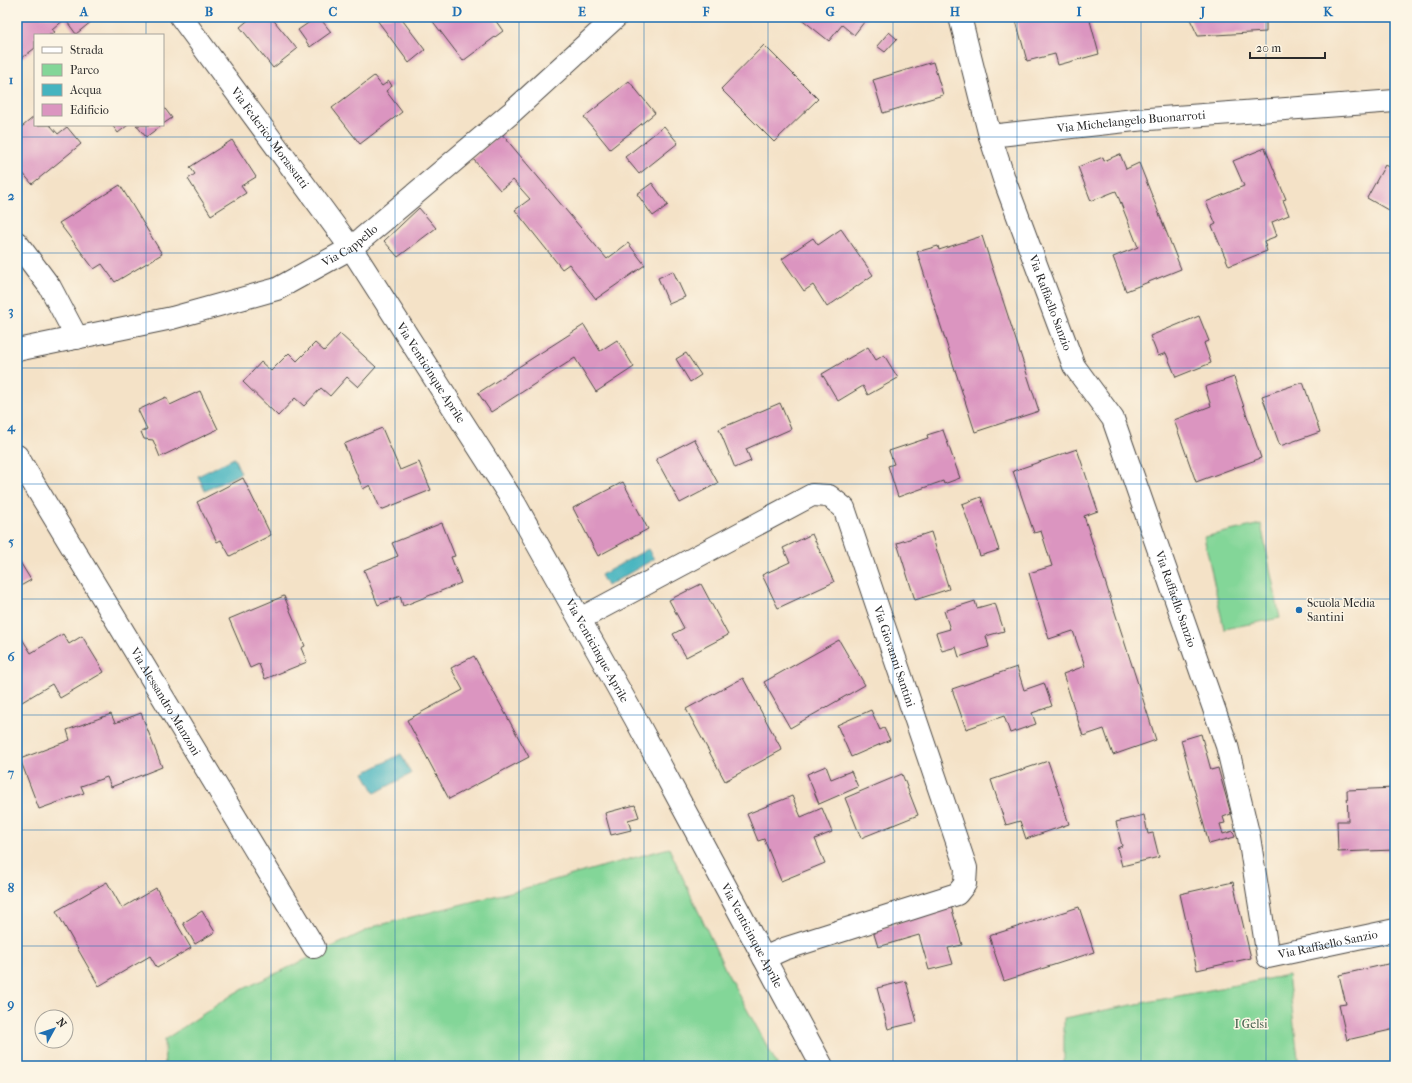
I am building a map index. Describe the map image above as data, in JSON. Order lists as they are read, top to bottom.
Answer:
{
  "streets": {
    "street": [
      "Via Michelangelo Buonarroti",
      "Via Federico Morassutti",
      "Via Cappello",
      "Via Raffaello Sanzio",
      "Via Venticinque Aprile",
      "Via Giovanni Santini",
      "Via Alessandro Manzoni"
    ]
  },
  "crossings": [
    ["Via Michelangelo Buonarroti", "Via Raffaello Sanzio"],
    ["Via Federico Morassutti", "Via Cappello"],
    ["Via Federico Morassutti", "Via Venticinque Aprile"],
    ["Via Cappello", "Via Venticinque Aprile"],
    ["Via Venticinque Aprile", "Via Giovanni Santini"]
  ],
  "parks": ["I Gelsi"],
  "places": ["Scuola Media Santini"],
  "legend": [
    "Strada",
    "Parco",
    "Acqua",
    "Edificio"
  ],
  "scale_bar": "20 m",
  "north": "top right",
  "grid": {
    "columns": [
      "A",
      "B",
      "C",
      "D",
      "E",
      "F",
      "G",
      "H",
      "I",
      "J",
      "K"
    ],
    "rows": [
      "1",
      "2",
      "3",
      "4",
      "5",
      "6",
      "7",
      "8",
      "9"
    ]
  }
}
